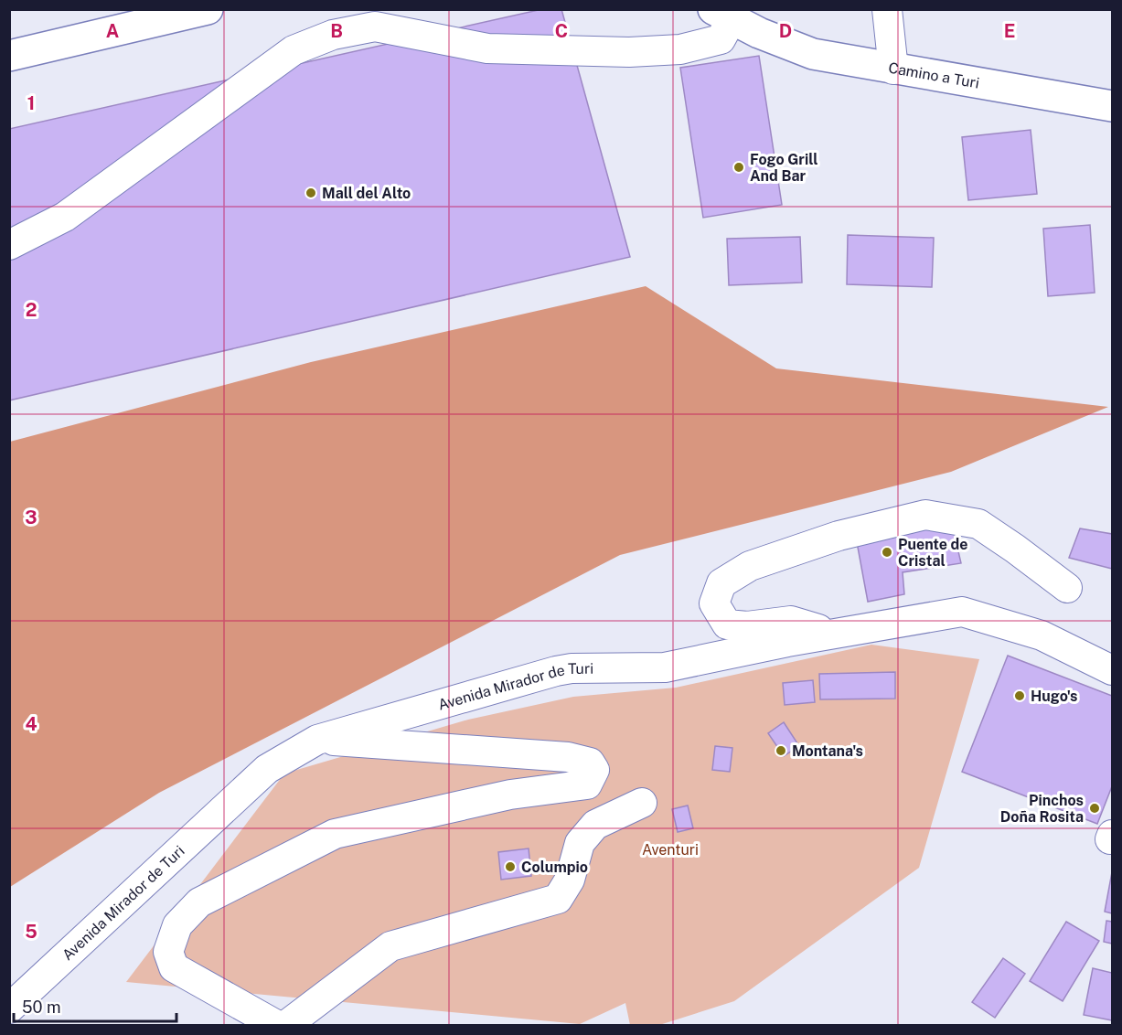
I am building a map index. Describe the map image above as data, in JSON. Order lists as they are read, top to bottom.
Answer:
{
  "streets": {
    "main road": ["Camino a Turi"],
    "street": ["Avenida Mirador de Turi"]
  },
  "parks": ["Aventuri"],
  "places": [
    "Fogo Grill And Bar",
    "Mall del Alto",
    "Puente de Cristal",
    "Hugo's",
    "Montana's",
    "Pinchos Doña Rosita",
    "Columpio"
  ],
  "scale_bar": "50 m",
  "grid": {
    "columns": [
      "A",
      "B",
      "C",
      "D",
      "E"
    ],
    "rows": [
      "1",
      "2",
      "3",
      "4",
      "5"
    ]
  }
}
